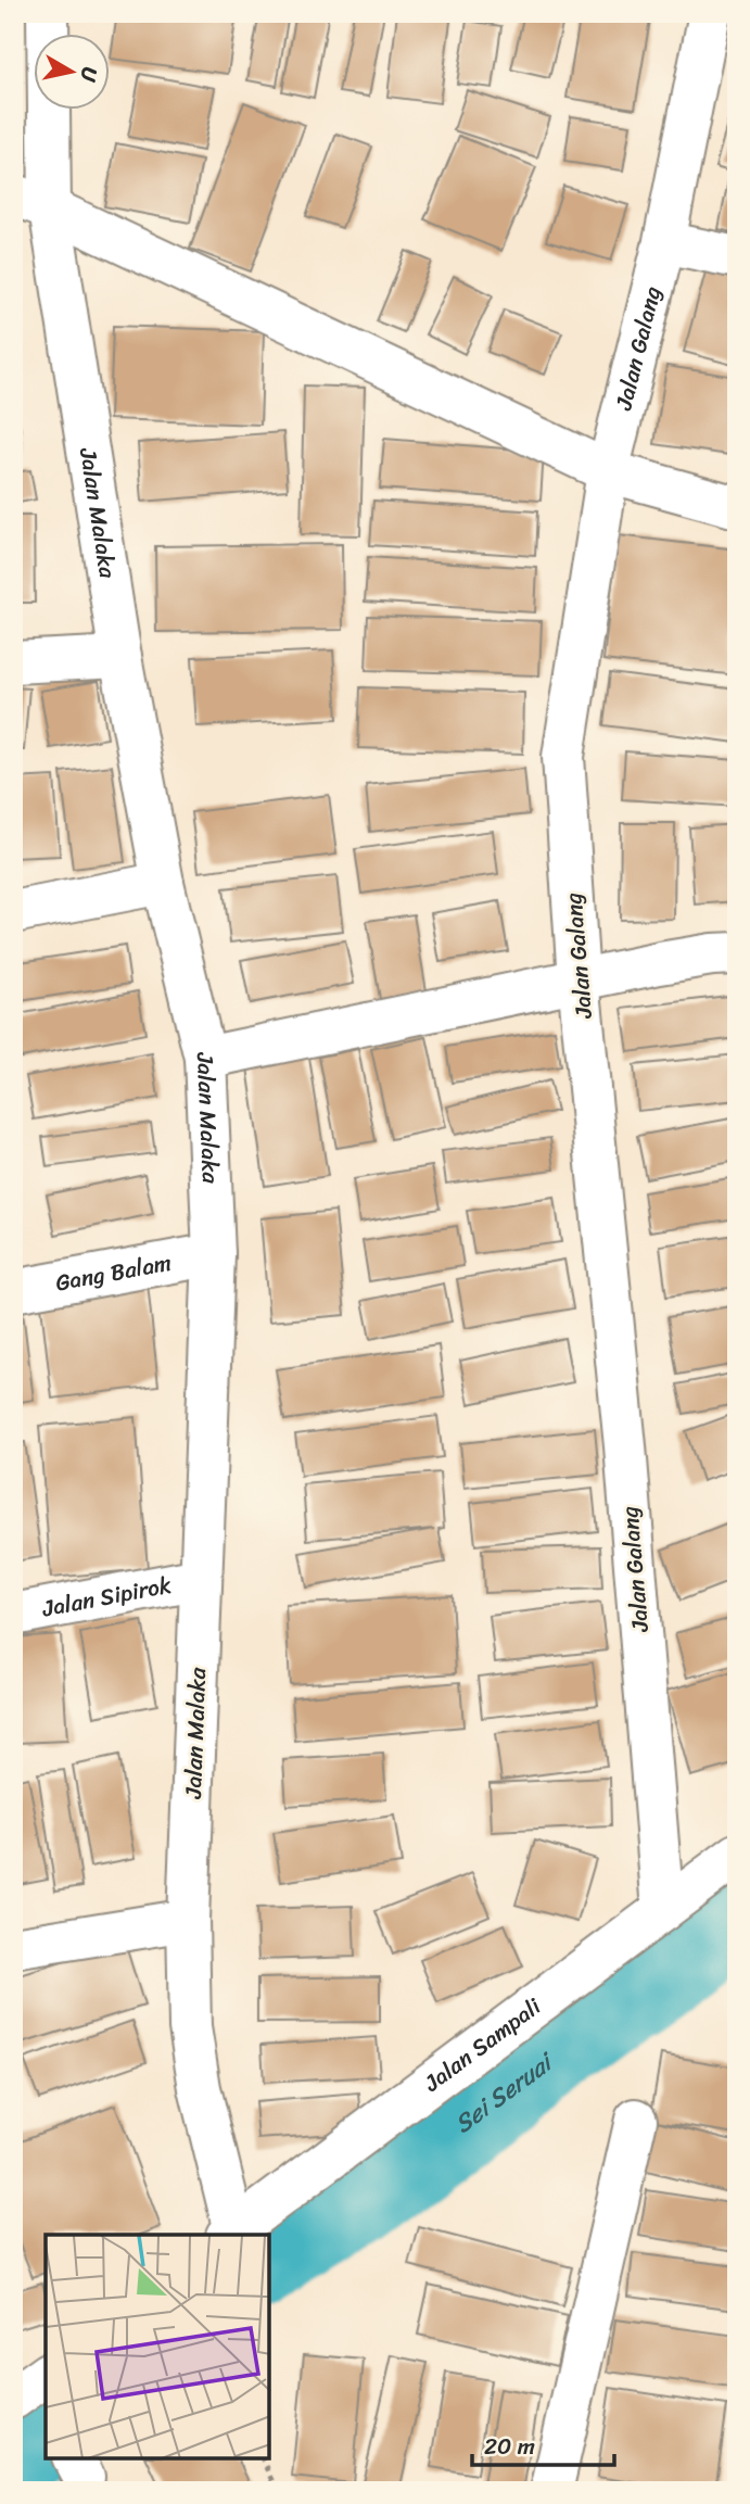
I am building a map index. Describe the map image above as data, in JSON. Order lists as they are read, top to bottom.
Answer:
{
  "streets": {
    "street": [
      "Jalan Galang",
      "Jalan Malaka",
      "Gang Balam",
      "Jalan Sipirok",
      "Jalan Sampali"
    ]
  },
  "crossings": [
    ["Jalan Galang", "Jalan Sampali"],
    ["Jalan Malaka", "Gang Balam"],
    ["Jalan Malaka", "Jalan Sipirok"],
    ["Jalan Malaka", "Jalan Sampali"]
  ],
  "water": ["Sei Seruai"],
  "scale_bar": "20 m",
  "north": "right"
}
